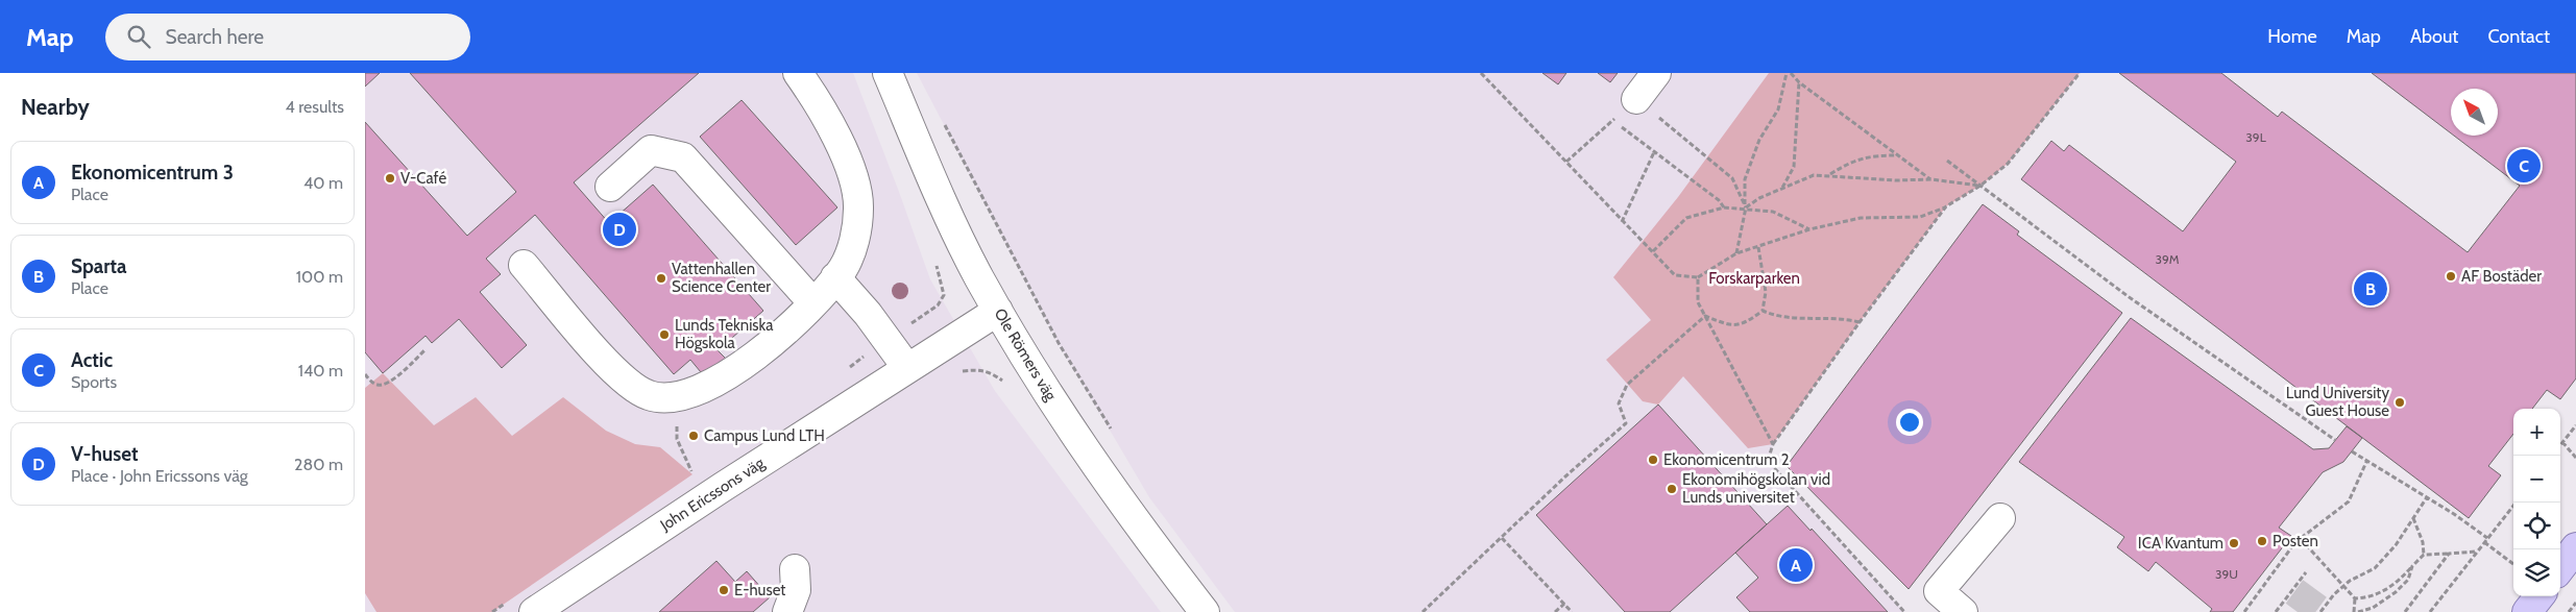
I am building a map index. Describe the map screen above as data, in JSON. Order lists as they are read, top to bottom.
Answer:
{
  "streets": {
    "street": ["Ole Römers väg", "John Ericssons väg"]
  },
  "crossings": [
    ["Ole Römers väg", "John Ericssons väg"]
  ],
  "parks": ["Forskarparken"],
  "places": [
    "V-Café",
    "AF Bostäder",
    "Vattenhallen Science Center",
    "Lunds Tekniska Högskola",
    "Lund University Guest House",
    "Campus Lund LTH",
    "Ekonomicentrum 2",
    "Ekonomihögskolan vid Lunds universitet",
    "Posten",
    "ICA Kvantum",
    "E-huset"
  ],
  "house_numbers": ["39L", "39M", "39U"],
  "north": "top left",
  "page": {
    "header": "Map",
    "search": "Search here",
    "nav": [
      "Home",
      "Map",
      "About",
      "Contact"
    ],
    "heading": ["Nearby", "4 results"],
    "list": [
      {
        "mark": "A",
        "name": "Ekonomicentrum 3",
        "note": "Place",
        "value": "40 m"
      },
      {
        "mark": "B",
        "name": "Sparta",
        "note": "Place",
        "value": "100 m"
      },
      {
        "mark": "C",
        "name": "Actic",
        "note": "Sports",
        "value": "140 m"
      },
      {
        "mark": "D",
        "name": "V-huset",
        "note": "Place · John Ericssons väg",
        "value": "280 m"
      }
    ],
    "pins": [
      "C",
      "D",
      "B",
      "A"
    ],
    "map_buttons": ["+", "−"]
  }
}
